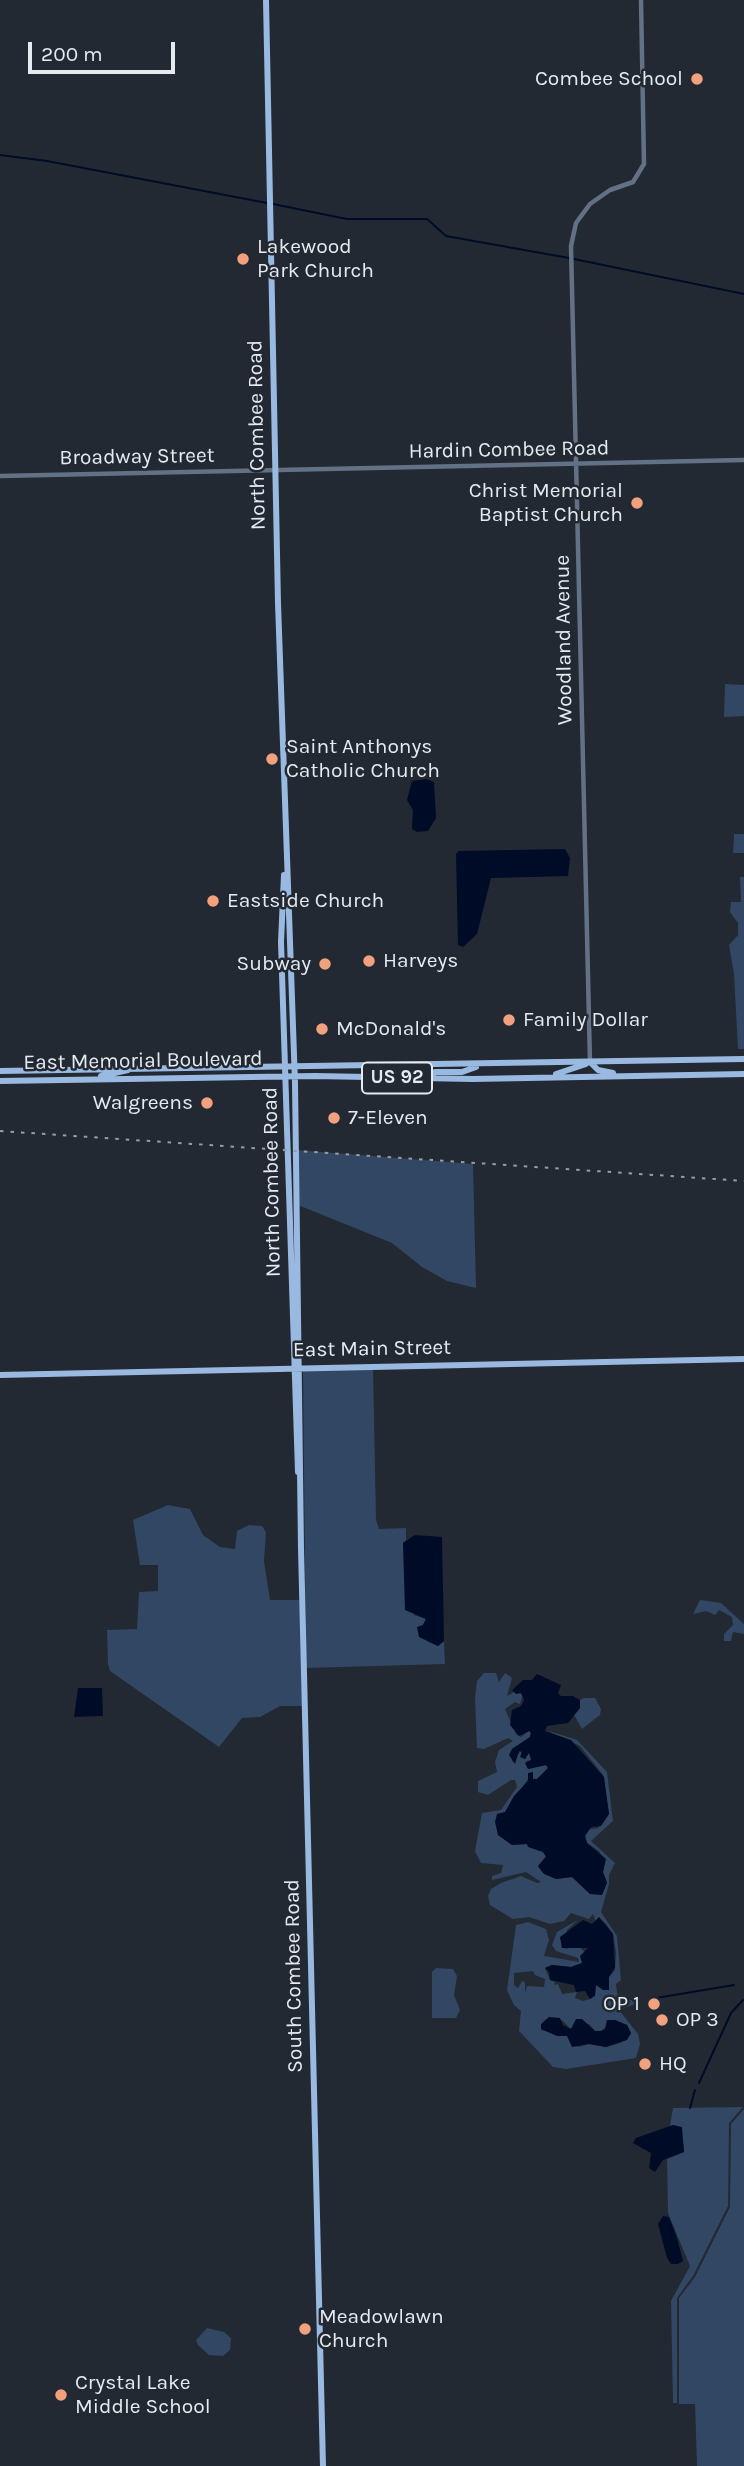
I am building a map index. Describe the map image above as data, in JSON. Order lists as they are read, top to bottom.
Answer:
{
  "streets": {
    "main road": [
      "North Combee Road",
      "East Memorial Boulevard",
      "US 92",
      "East Main Street",
      "South Combee Road"
    ],
    "street": ["Hardin Combee Road", "Broadway Street", "Woodland Avenue"]
  },
  "crossings": [
    ["North Combee Road", "Hardin Combee Road"],
    ["North Combee Road", "Broadway Street"],
    ["North Combee Road", "East Memorial Boulevard"],
    ["North Combee Road", "US 92"],
    ["North Combee Road", "East Main Street"],
    ["North Combee Road", "South Combee Road"],
    ["Hardin Combee Road", "Broadway Street"],
    ["Hardin Combee Road", "Woodland Avenue"],
    ["Woodland Avenue", "US 92"],
    ["East Memorial Boulevard", "US 92"],
    ["East Main Street", "South Combee Road"]
  ],
  "places": [
    "Combee School",
    "Lakewood Park Church",
    "Christ Memorial Baptist Church",
    "Saint Anthonys Catholic Church",
    "Eastside Church",
    "Harveys",
    "Subway",
    "Family Dollar",
    "McDonald's",
    "Walgreens",
    "7-Eleven",
    "OP 1",
    "OP 3",
    "HQ",
    "Meadowlawn Church",
    "Crystal Lake Middle School"
  ],
  "scale_bar": "200 m"
}
